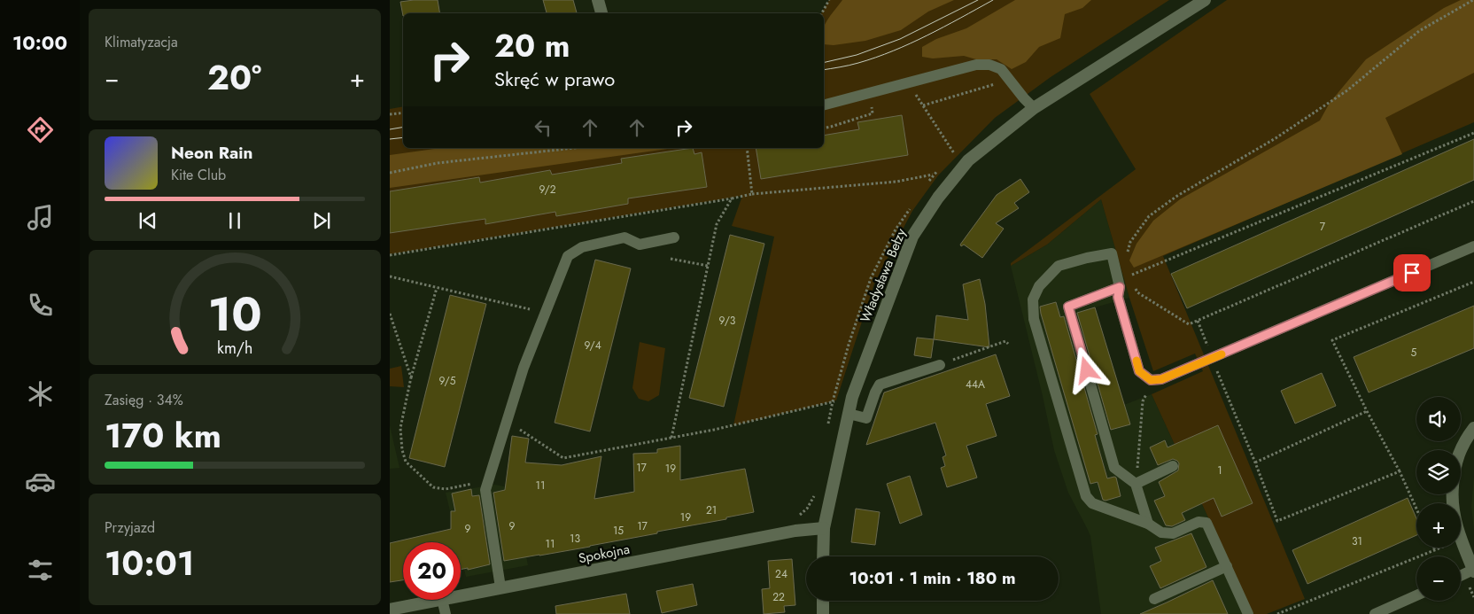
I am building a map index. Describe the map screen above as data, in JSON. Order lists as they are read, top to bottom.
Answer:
{
  "streets": {
    "street": ["Władysława Bełzy", "Spokojna"]
  },
  "crossings": [
    ["Władysława Bełzy", "Spokojna"]
  ],
  "house_numbers": [
    "9/2",
    "7",
    "9/3",
    "9/4",
    "5",
    "9/5",
    "44A",
    "17",
    "19",
    "1",
    "11",
    "21",
    "19",
    "9",
    "17",
    "9",
    "15",
    "13",
    "31",
    "11",
    "24",
    "22"
  ],
  "page": {
    "tabs": "10:00",
    "tile": [
      "Klimatyzacja",
      ["Zasięg · 34%", "170 km"],
      ["Przyjazd", "10:01"]
    ],
    "turn": ["20 m", "Skręć w prawo"],
    "heat": ["−", "20°", "+"],
    "song": ["Neon Rain", "Kite Club"],
    "map_buttons": ["+", "−"],
    "limit": "20",
    "trip": "10:01 · 1 min · 180 m",
    "gauge": ["10", "km/h"]
  }
}
